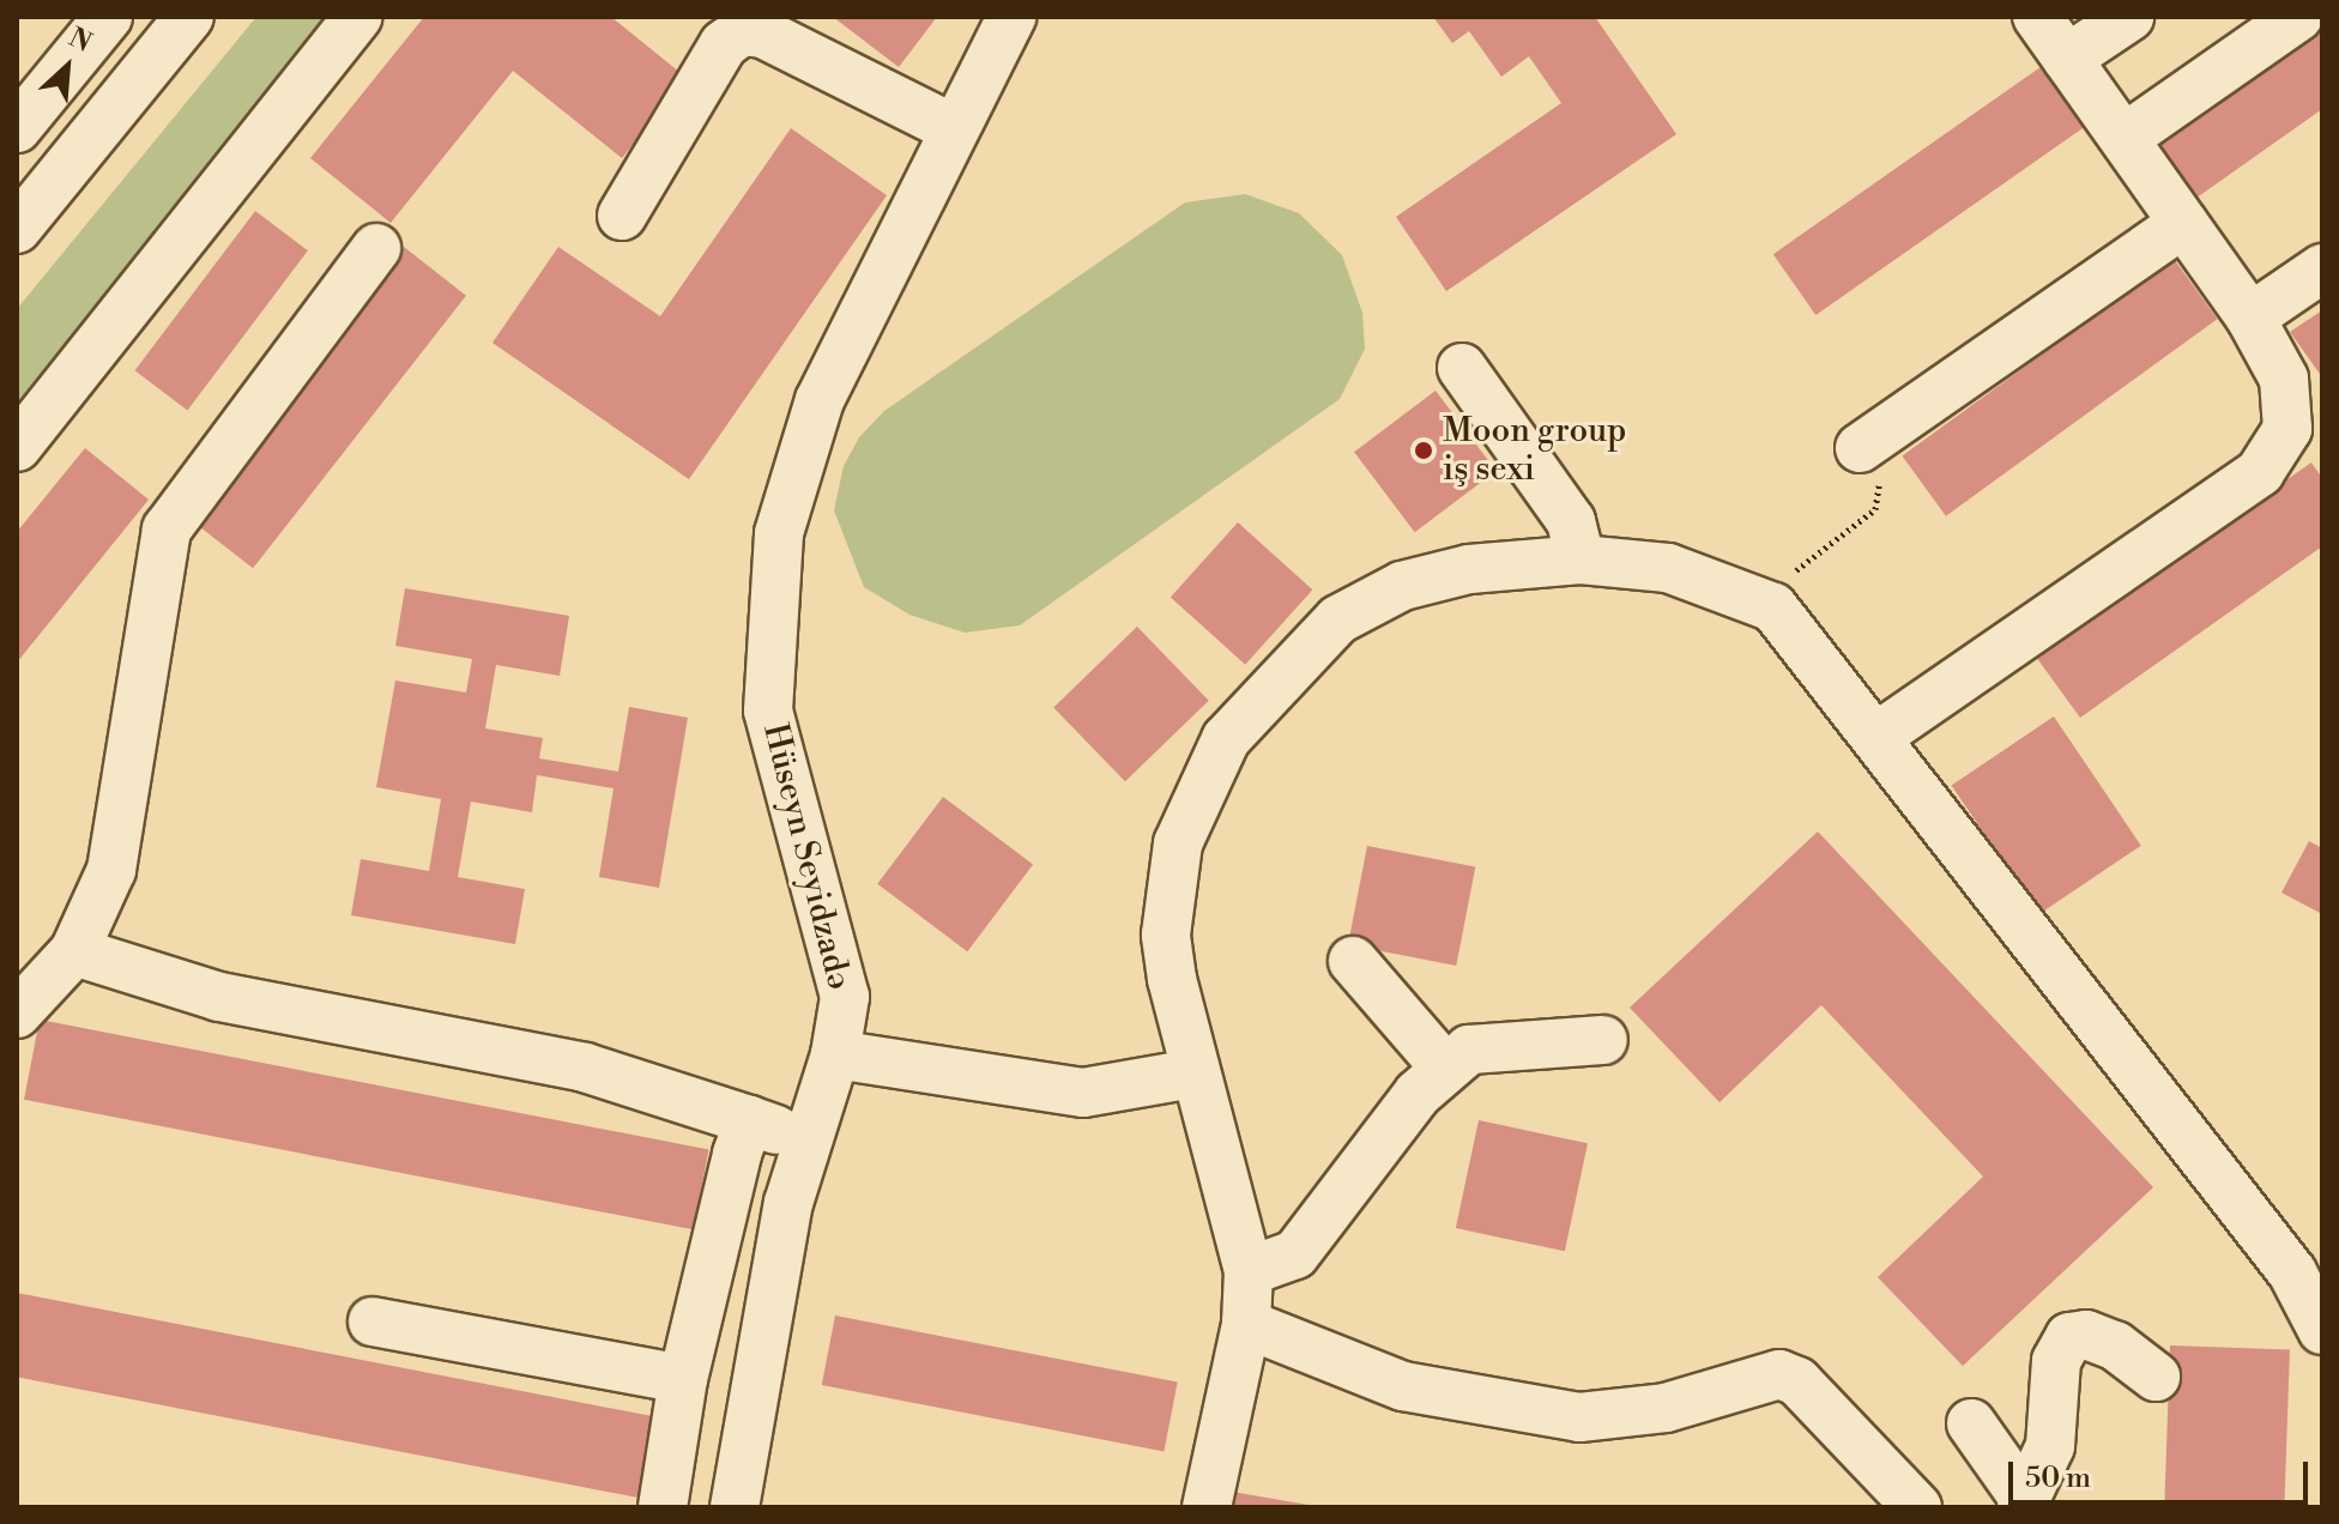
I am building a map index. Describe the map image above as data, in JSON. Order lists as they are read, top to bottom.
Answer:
{
  "streets": {
    "street": ["Hüseyn Seyidzadə"]
  },
  "places": ["Moon group iş sexi"],
  "scale_bar": "50 m",
  "north": "top right"
}
